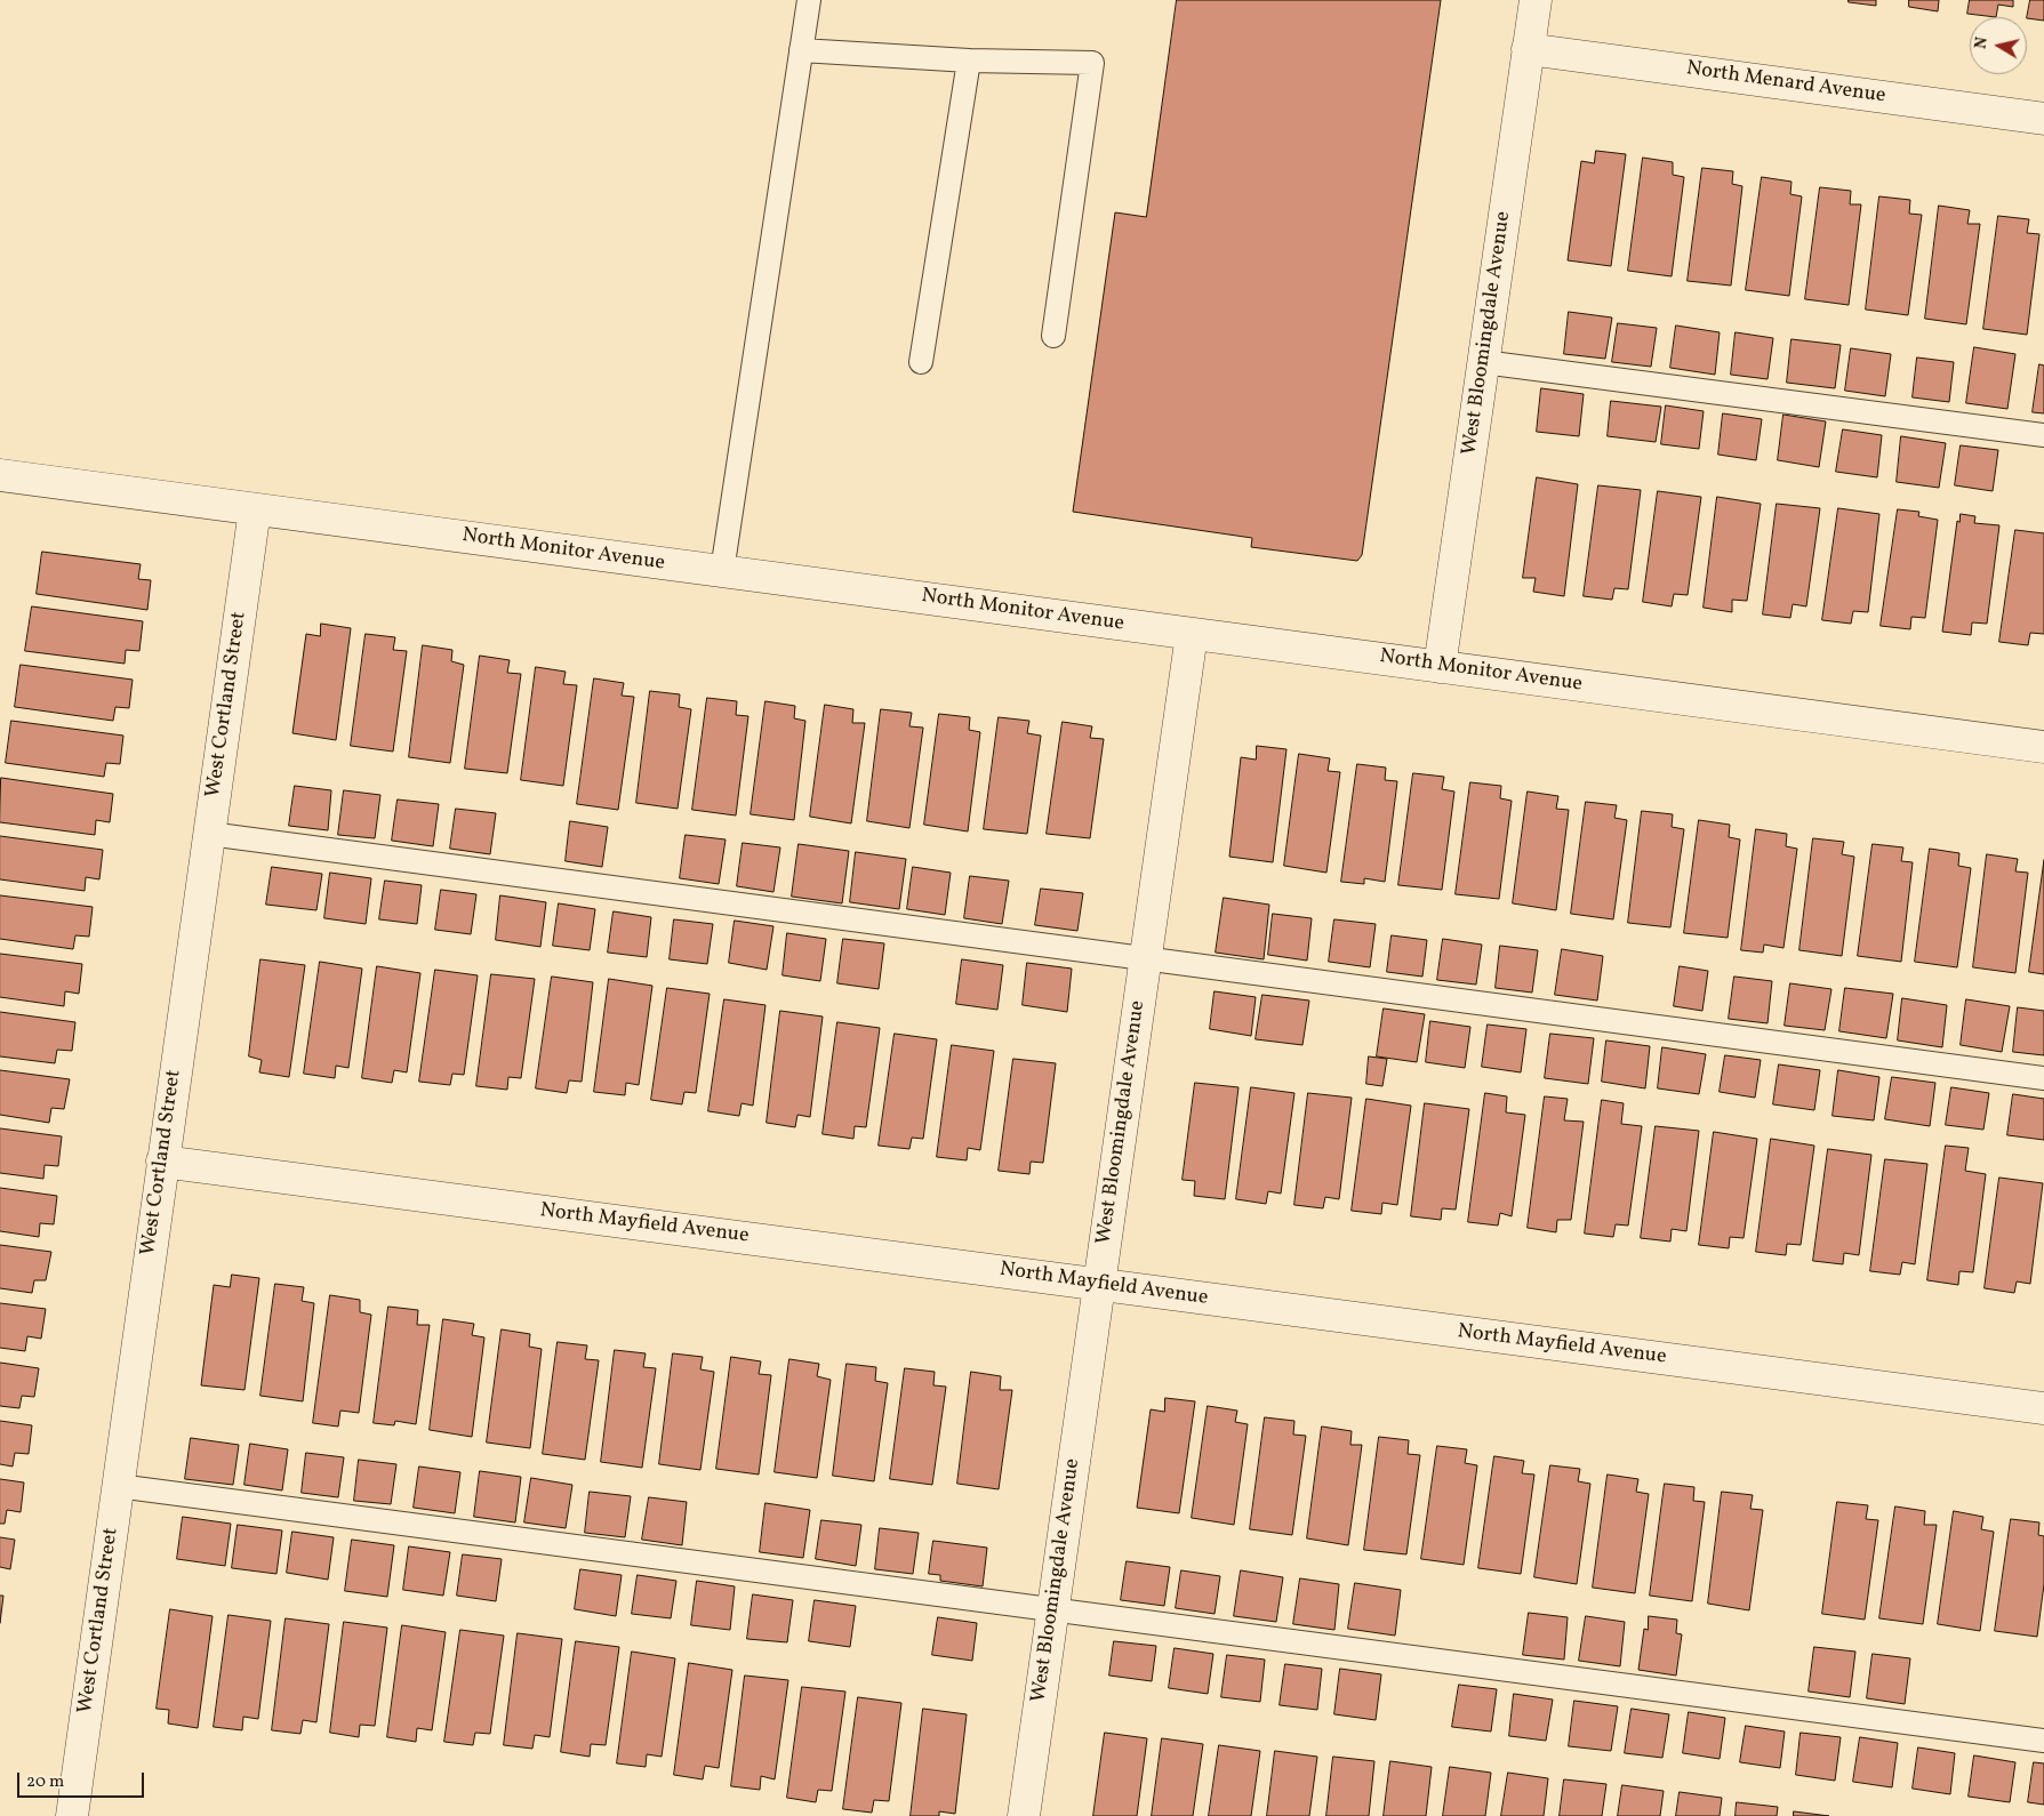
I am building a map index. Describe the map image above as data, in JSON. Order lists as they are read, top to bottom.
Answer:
{
  "streets": {
    "street": [
      "North Menard Avenue",
      "West Bloomingdale Avenue",
      "North Monitor Avenue",
      "West Cortland Street",
      "North Mayfield Avenue"
    ]
  },
  "crossings": [
    ["North Menard Avenue", "West Bloomingdale Avenue"],
    ["West Bloomingdale Avenue", "North Monitor Avenue"],
    ["West Bloomingdale Avenue", "North Mayfield Avenue"],
    ["North Monitor Avenue", "West Cortland Street"],
    ["West Cortland Street", "North Mayfield Avenue"]
  ],
  "scale_bar": "20 m",
  "north": "left"
}
